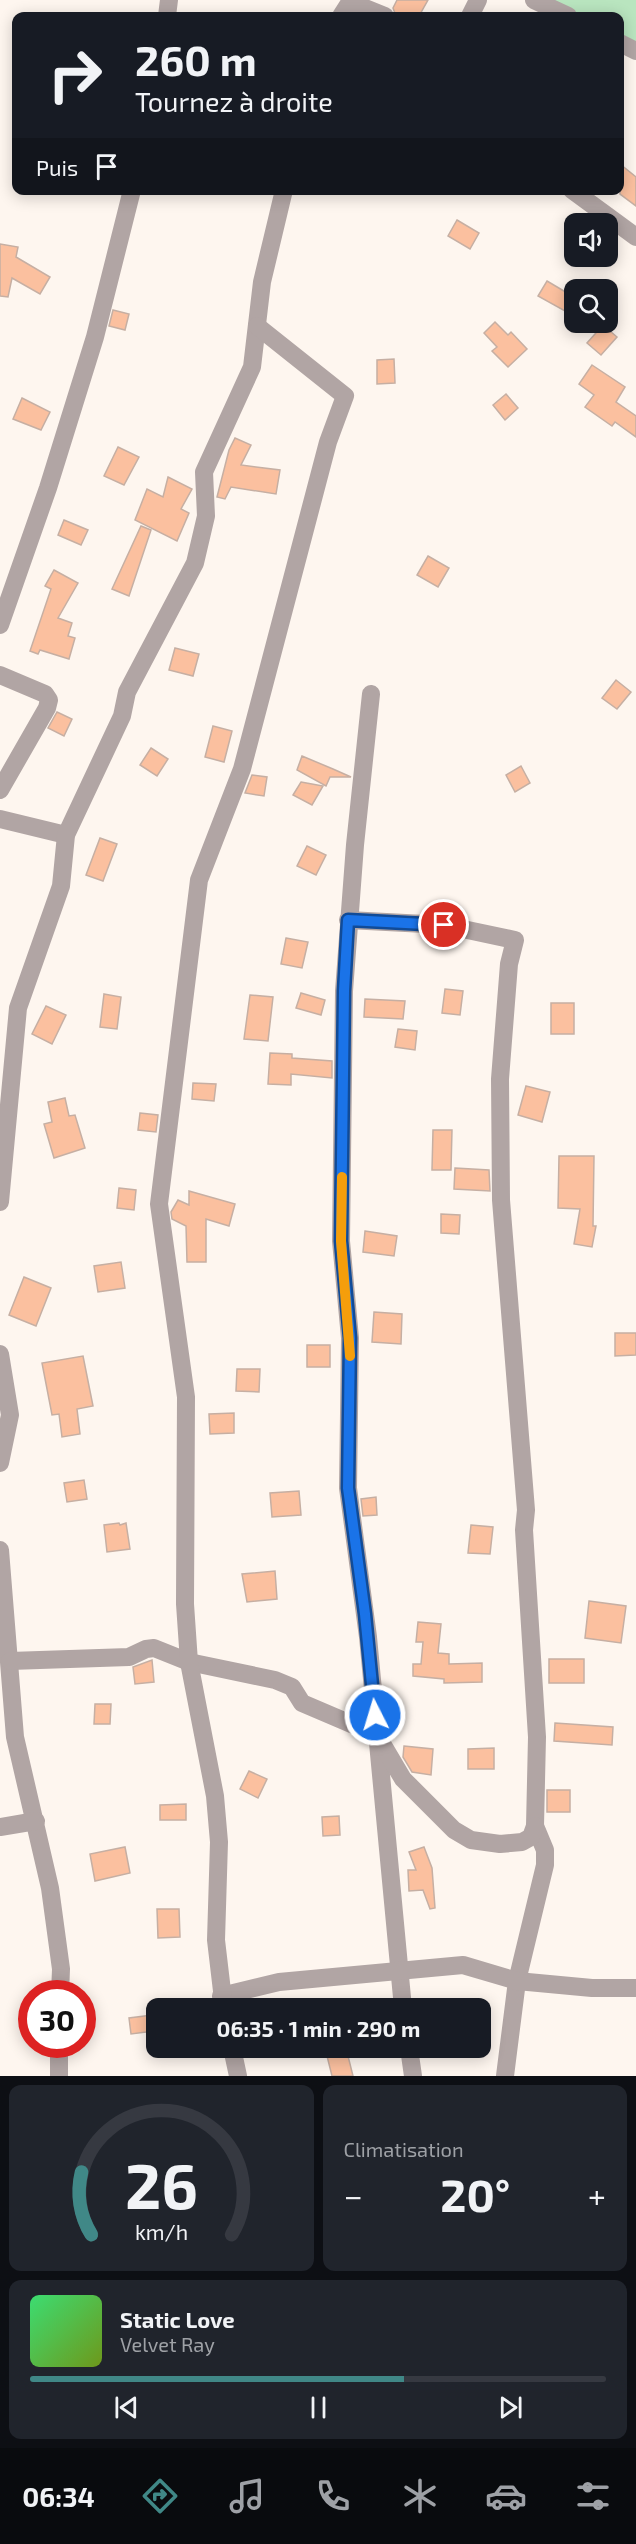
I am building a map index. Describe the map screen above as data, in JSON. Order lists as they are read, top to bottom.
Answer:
{
  "page": {
    "turn": ["260 m", "Tournez à droite"],
    "then": "Puis",
    "limit": "30",
    "trip": "06:35 · 1 min · 290 m",
    "tile": "Climatisation",
    "heat": ["−", "20°", "+"],
    "song": ["Static Love", "Velvet Ray"],
    "tabs": "06:34",
    "gauge": ["26", "km/h"]
  }
}
